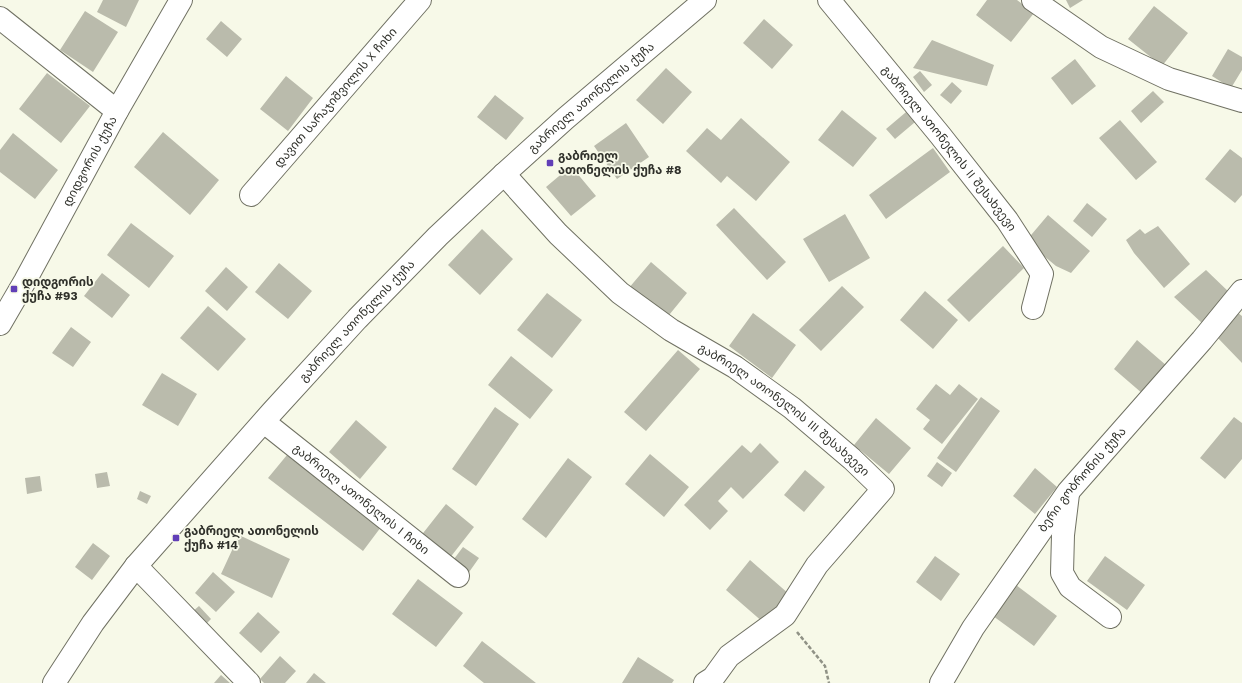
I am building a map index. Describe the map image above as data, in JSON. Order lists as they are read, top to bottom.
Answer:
{
  "streets": {
    "street": [
      "დავით სარაჯიშვილის X ჩიხი",
      "გაბრიელ ათონელის ქუჩა",
      "გაბრიელ ათონელის II შესახვევი",
      "დიდგორის ქუჩა",
      "გაბრიელ ათონელის III შესახვევი",
      "ბერი გობრონის ქუჩა",
      "გაბრიელ ათონელის I ჩიხი"
    ]
  },
  "crossings": [
    ["გაბრიელ ათონელის ქუჩა", "გაბრიელ ათონელის III შესახვევი"],
    ["გაბრიელ ათონელის ქუჩა", "გაბრიელ ათონელის I ჩიხი"]
  ],
  "places": {
    "transit": ["გაბრიელ ათონელის ქუჩა #8", "დიდგორის ქუჩა #93", "გაბრიელ ათონელის ქუჩა #14"]
  }
}
